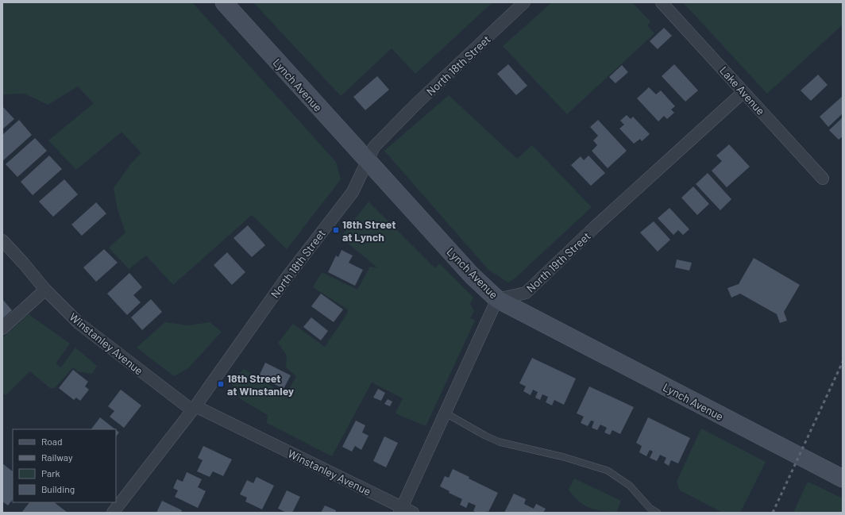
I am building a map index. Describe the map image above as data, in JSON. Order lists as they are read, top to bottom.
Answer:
{
  "streets": {
    "street": [
      "North 18th Street",
      "Lynch Avenue",
      "Lake Avenue",
      "North 19th Street",
      "Winstanley Avenue"
    ]
  },
  "crossings": [
    ["North 18th Street", "Lynch Avenue"],
    ["North 18th Street", "Winstanley Avenue"],
    ["Lynch Avenue", "North 19th Street"],
    ["Lake Avenue", "North 19th Street"]
  ],
  "places": {
    "transit": ["18th Street at Lynch", "18th Street at Winstanley"]
  },
  "legend": [
    "Road",
    "Railway",
    "Park",
    "Building"
  ]
}
